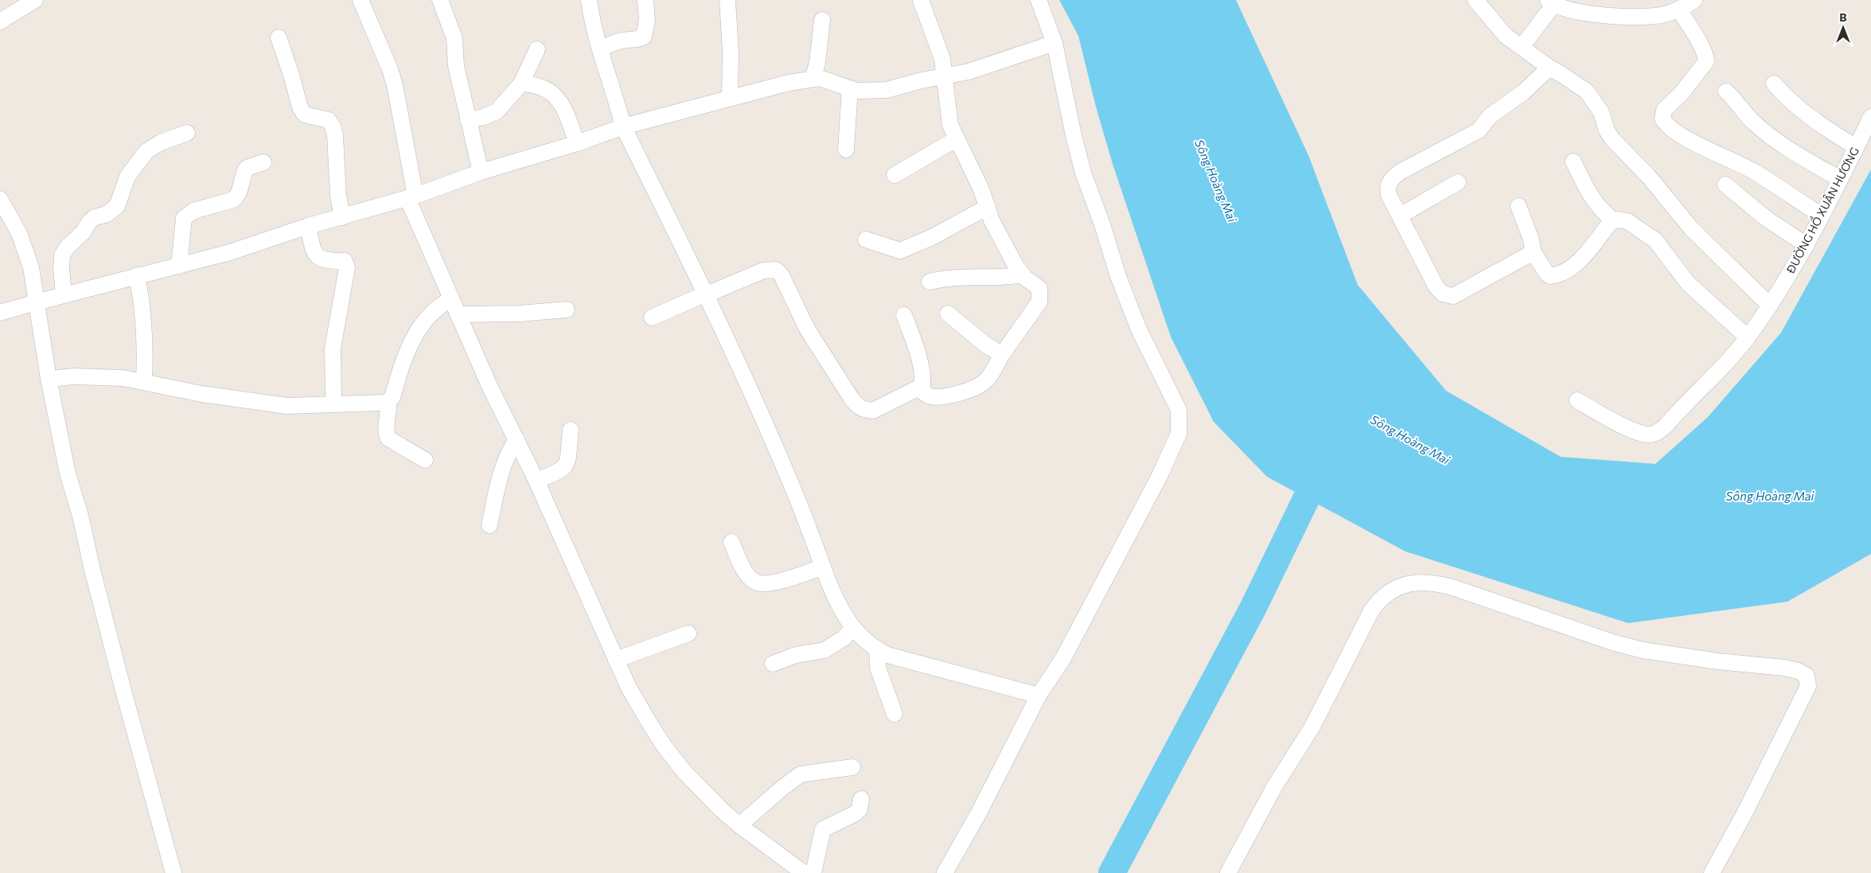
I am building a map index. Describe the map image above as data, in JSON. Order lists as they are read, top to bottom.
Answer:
{
  "streets": {
    "street": ["ĐƯỜNG HỒ XUÂN HƯƠNG"]
  },
  "water": ["Sông Hoàng Mai"],
  "north": "top"
}
